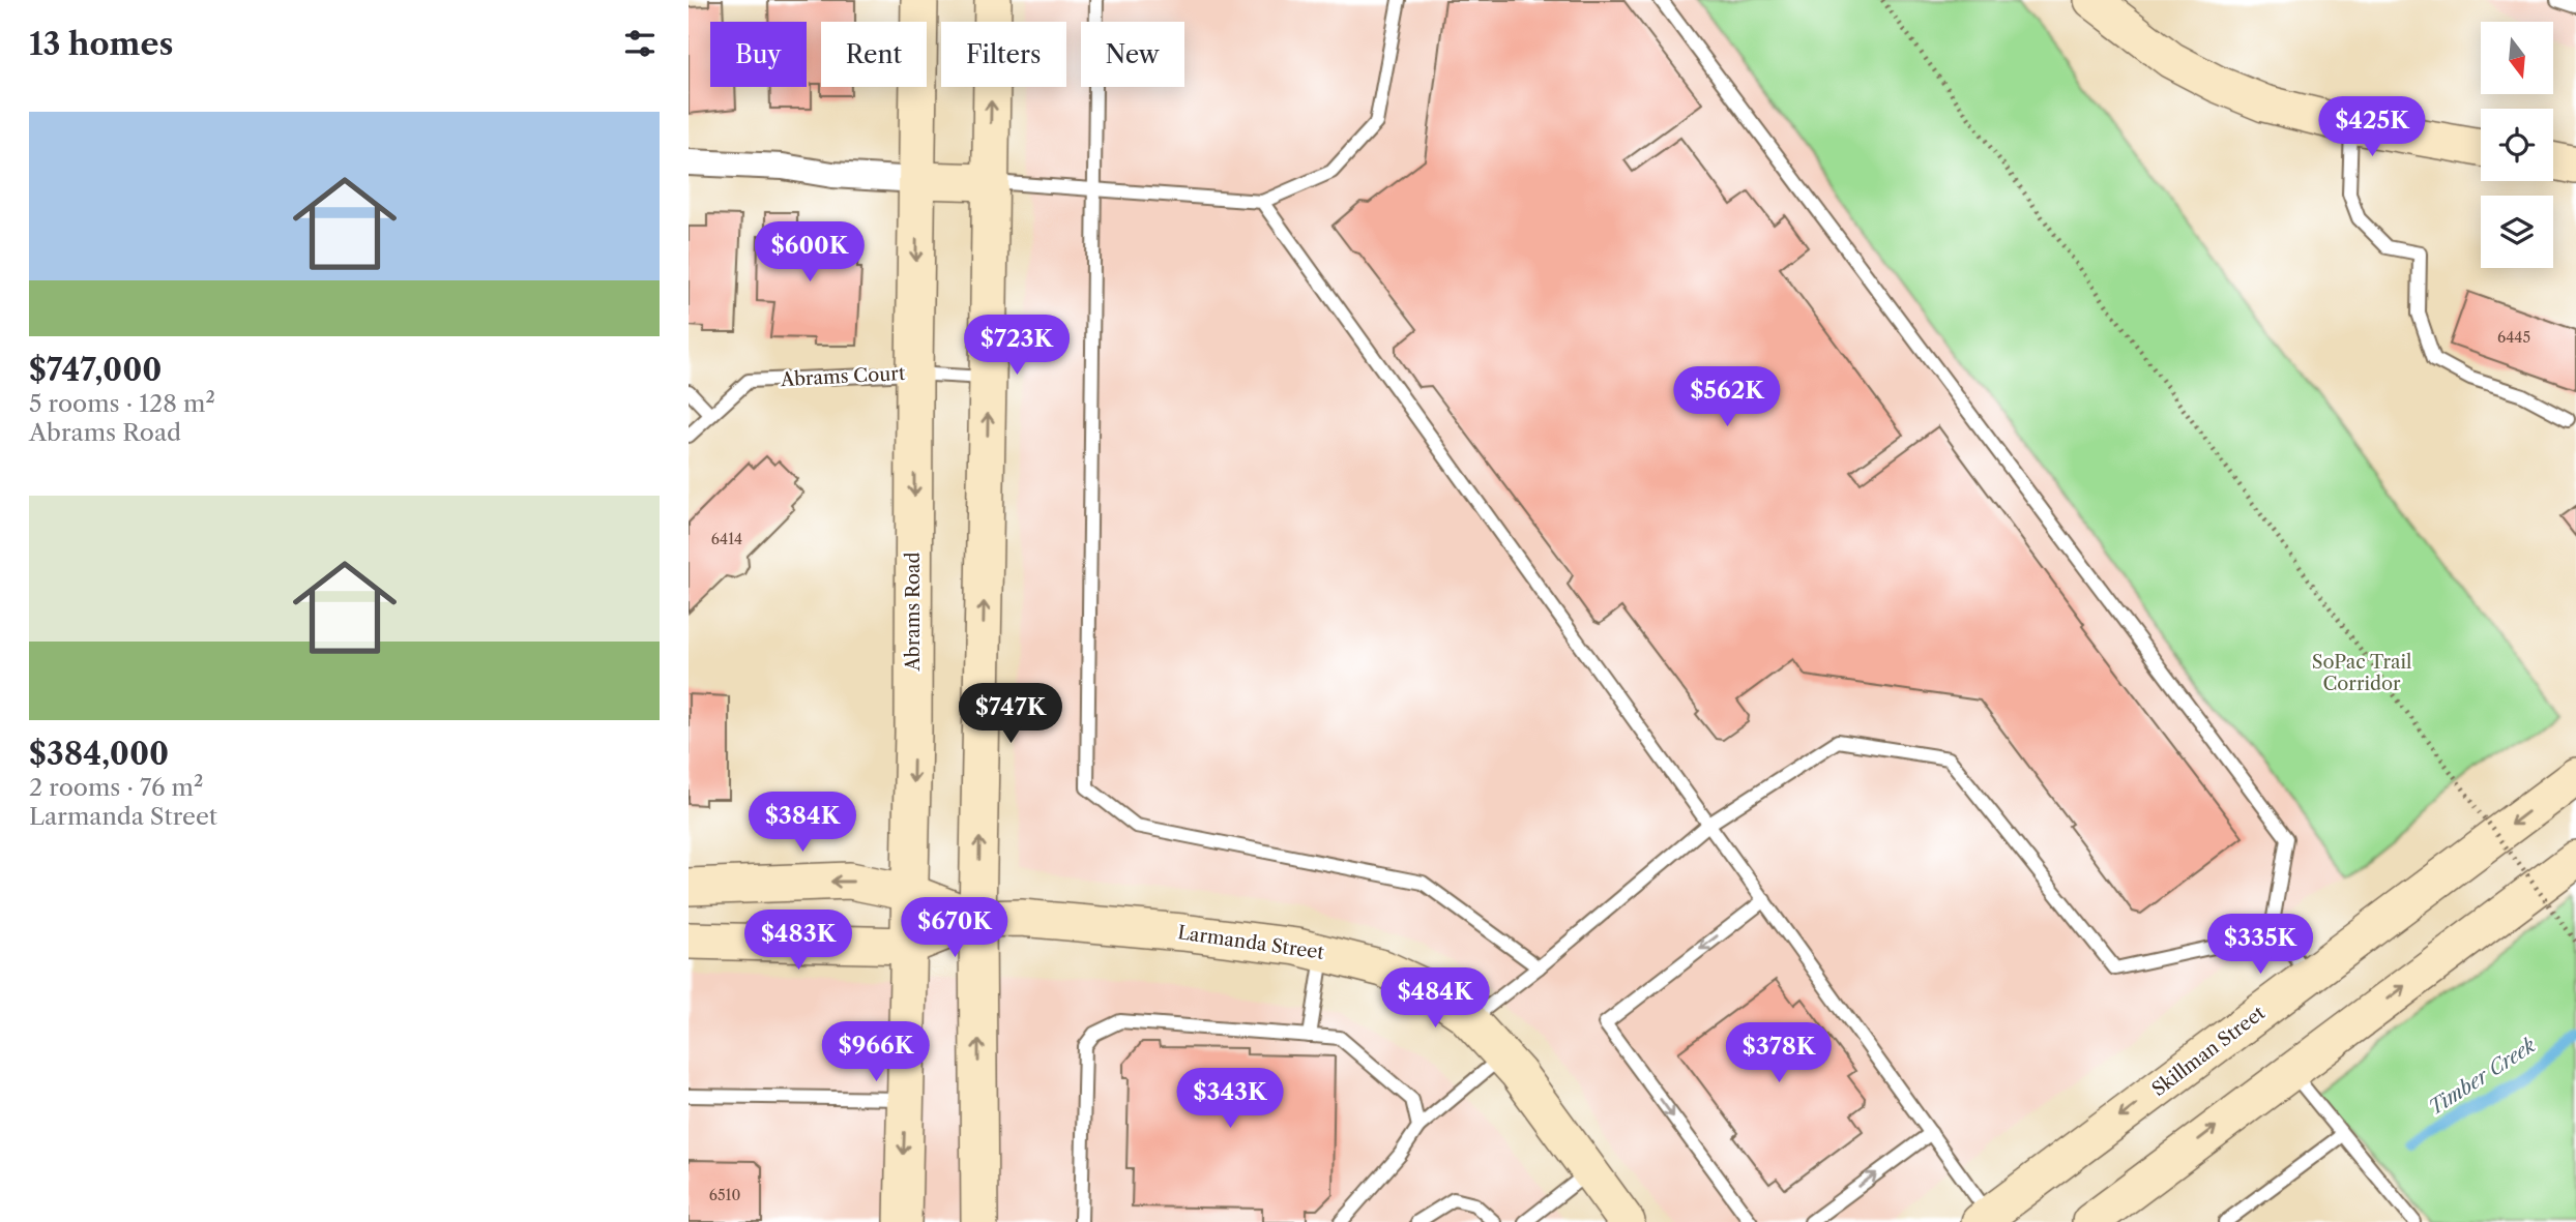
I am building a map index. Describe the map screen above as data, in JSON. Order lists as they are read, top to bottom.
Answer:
{
  "streets": {
    "main road": ["Abrams Road", "Larmanda Street", "Skillman Street"],
    "lane": ["Abrams Court"]
  },
  "crossings": [
    ["Abrams Court", "Abrams Road"],
    ["Abrams Road", "Larmanda Street"]
  ],
  "water": ["Timber Creek"],
  "parks": ["SoPac Trail Corridor"],
  "house_numbers": ["6445", "6414", "6510"],
  "north": "bottom",
  "page": {
    "heading": "13 homes",
    "chip": [
      "Buy",
      "Rent",
      "Filters",
      "New"
    ],
    "list": [
      {
        "name": "$747,000",
        "note": "5 rooms · 128 m² · Abrams Road"
      },
      {
        "name": "$384,000",
        "note": "2 rooms · 76 m² · Larmanda Street"
      }
    ],
    "price": [
      "$425K",
      "$600K",
      "$723K",
      "$562K",
      "$747K",
      "$384K",
      "$670K",
      "$483K",
      "$335K",
      "$484K",
      "$966K",
      "$378K",
      "$343K"
    ]
  }
}
